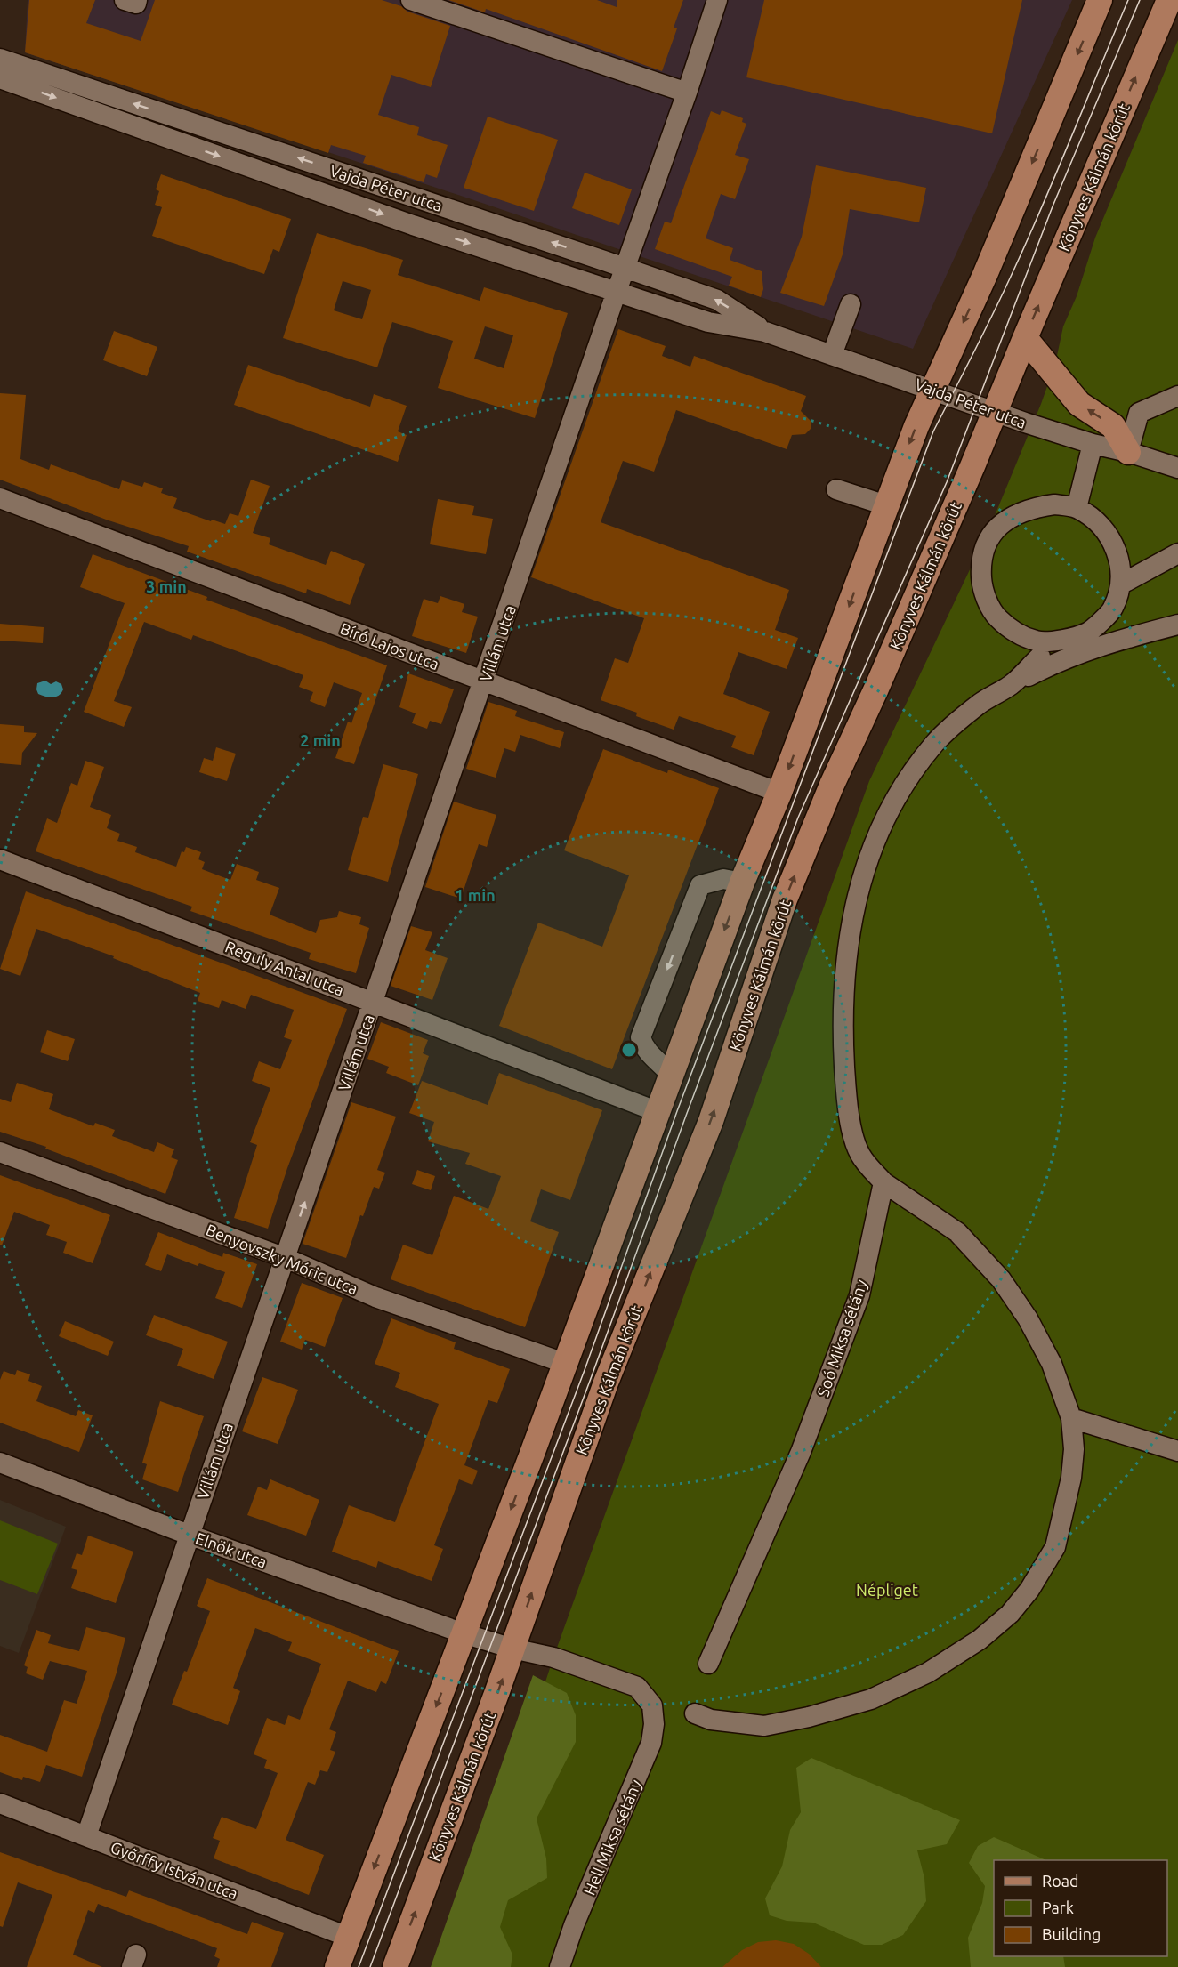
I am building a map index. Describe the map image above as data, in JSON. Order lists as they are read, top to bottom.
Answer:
{
  "streets": {
    "main road": ["Könyves Kálmán körút"],
    "street": [
      "Vajda Péter utca",
      "Villám utca",
      "Bíró Lajos utca",
      "Reguly Antal utca",
      "Benyovszky Móric utca",
      "Soó Miksa sétány",
      "Elnök utca",
      "Hell Miksa sétány",
      "Győrffy István utca"
    ]
  },
  "crossings": [
    ["Könyves Kálmán körút", "Vajda Péter utca"],
    ["Könyves Kálmán körút", "Elnök utca"],
    ["Vajda Péter utca", "Villám utca"],
    ["Villám utca", "Bíró Lajos utca"],
    ["Villám utca", "Reguly Antal utca"],
    ["Villám utca", "Benyovszky Móric utca"],
    ["Villám utca", "Elnök utca"],
    ["Villám utca", "Győrffy István utca"],
    ["Elnök utca", "Hell Miksa sétány"]
  ],
  "parks": ["Népliget"],
  "legend": ["Road", "Park", "Building"],
  "rings": ["3 min", "2 min", "1 min"]
}
